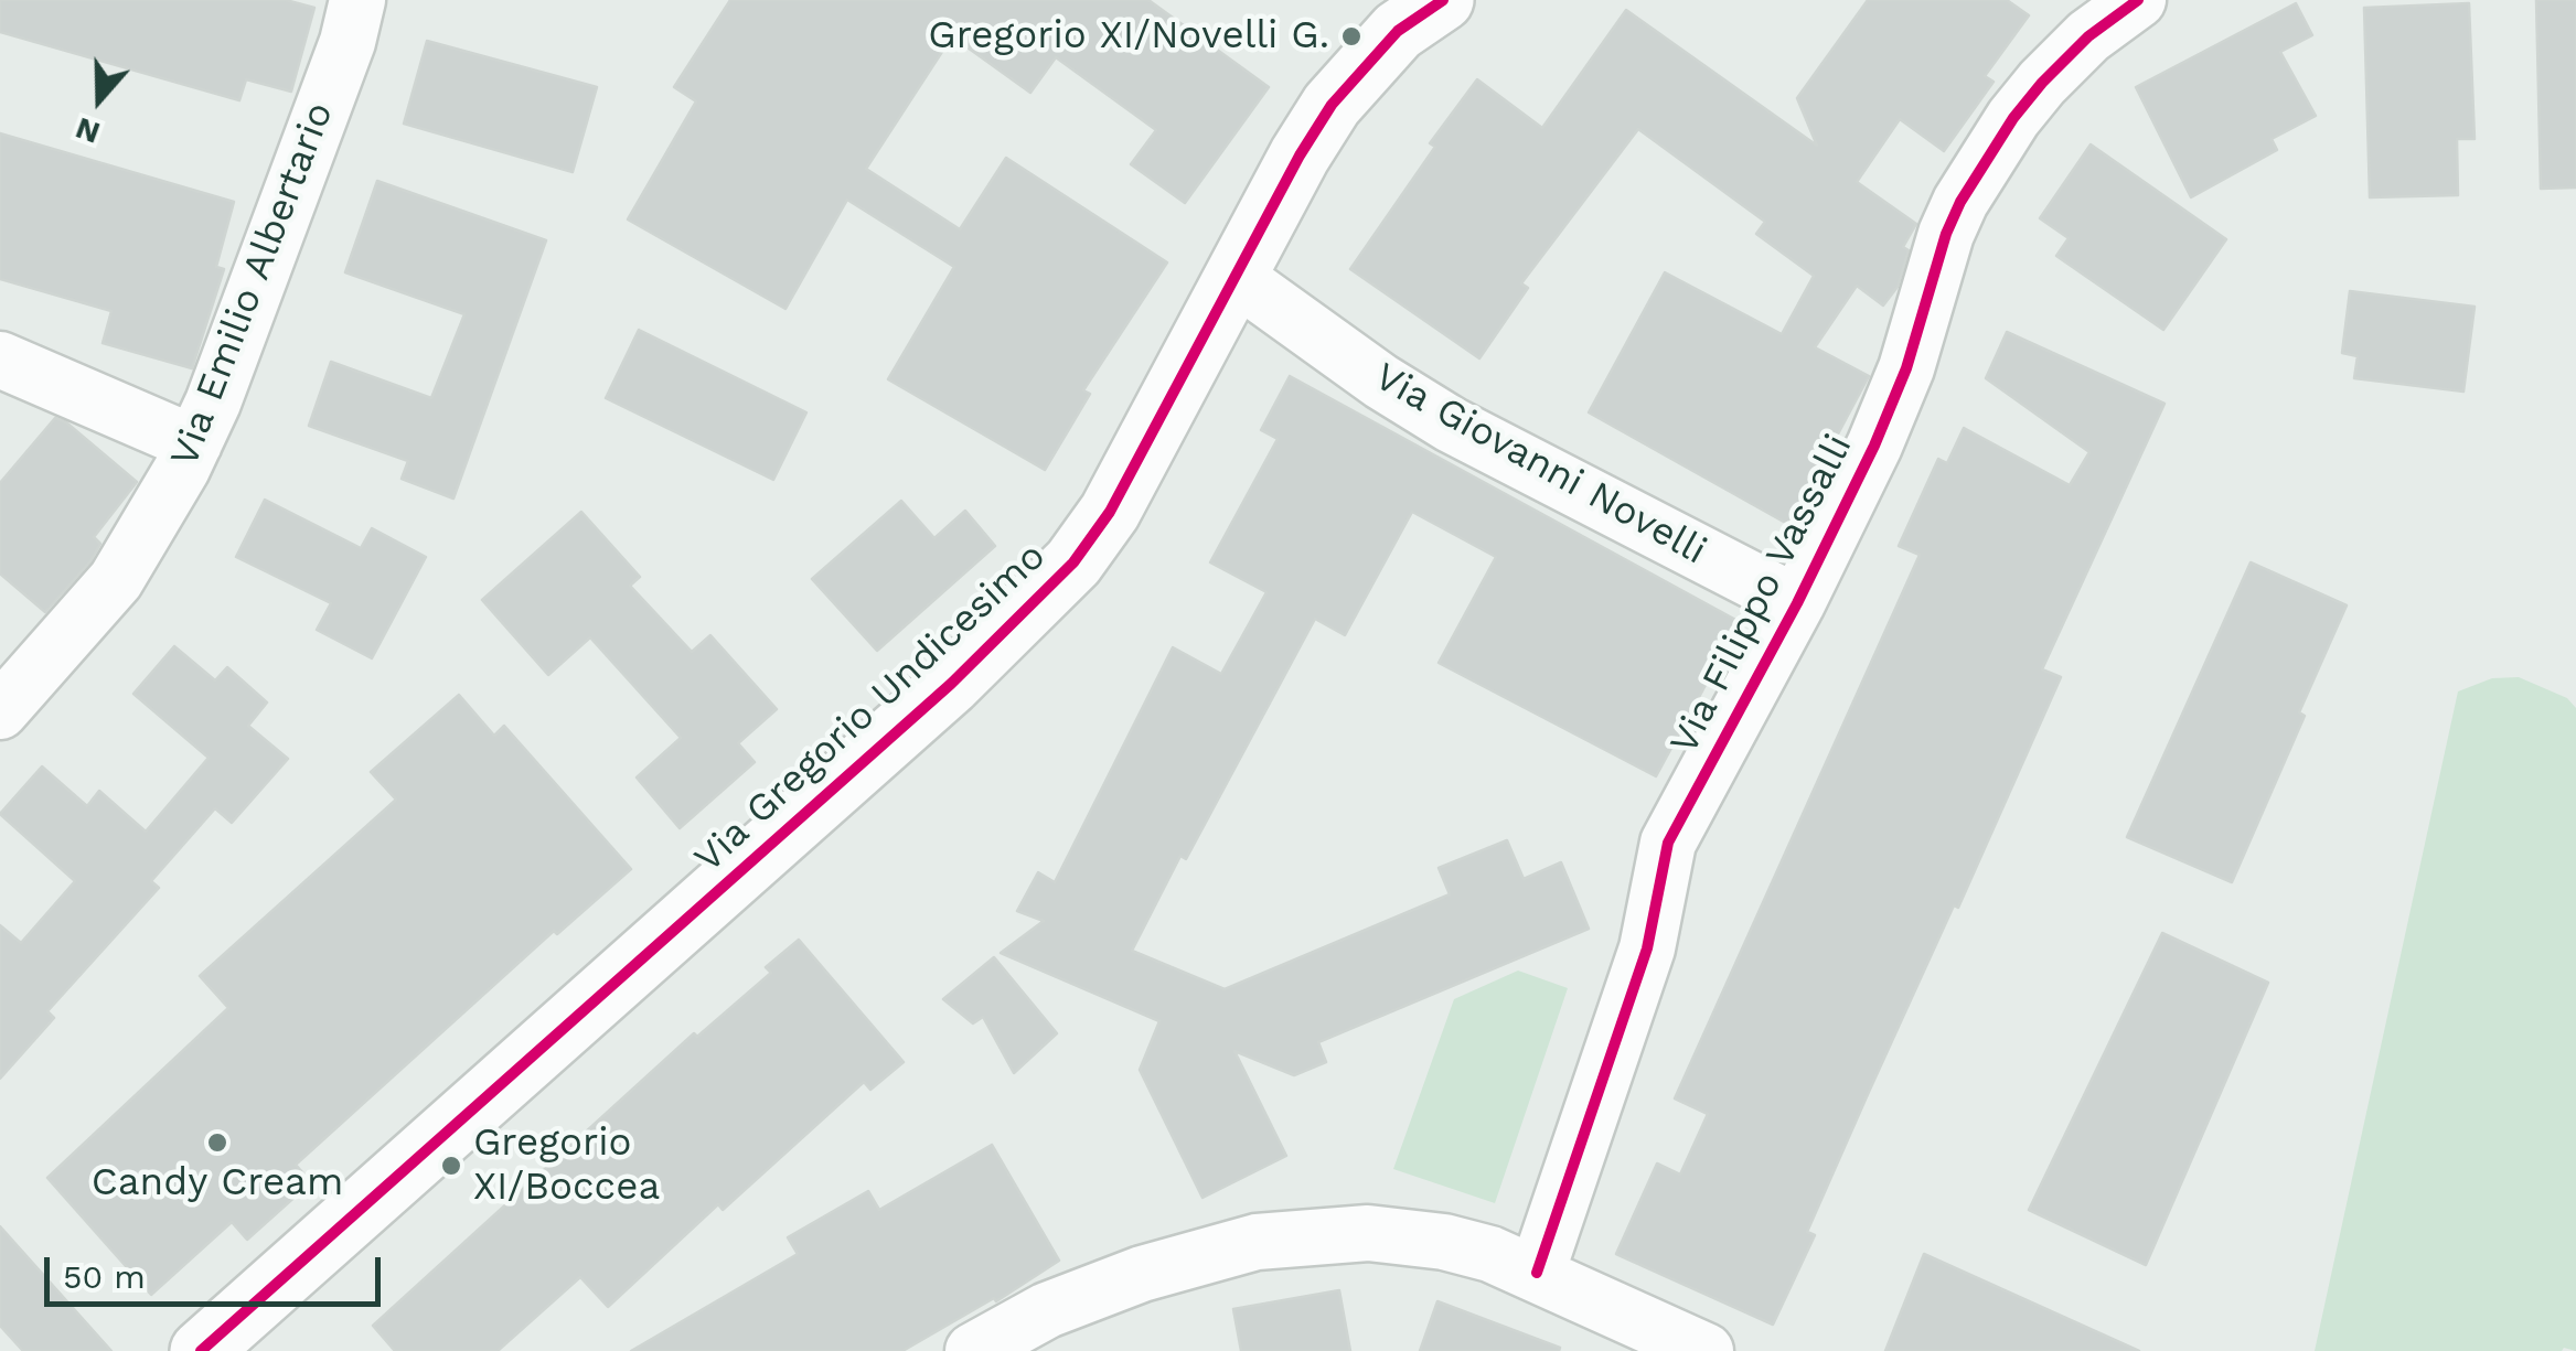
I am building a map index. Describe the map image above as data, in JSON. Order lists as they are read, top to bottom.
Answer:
{
  "streets": {
    "street": [
      "Via Emilio Albertario",
      "Via Giovanni Novelli",
      "Via Filippo Vassalli",
      "Via Gregorio Undicesimo"
    ]
  },
  "crossings": [
    ["Via Giovanni Novelli", "Via Filippo Vassalli"],
    ["Via Giovanni Novelli", "Via Gregorio Undicesimo"]
  ],
  "places": ["Gregorio XI/Novelli G.", "Candy Cream", "Gregorio XI/Boccea"],
  "scale_bar": "50 m",
  "north": "bottom"
}
